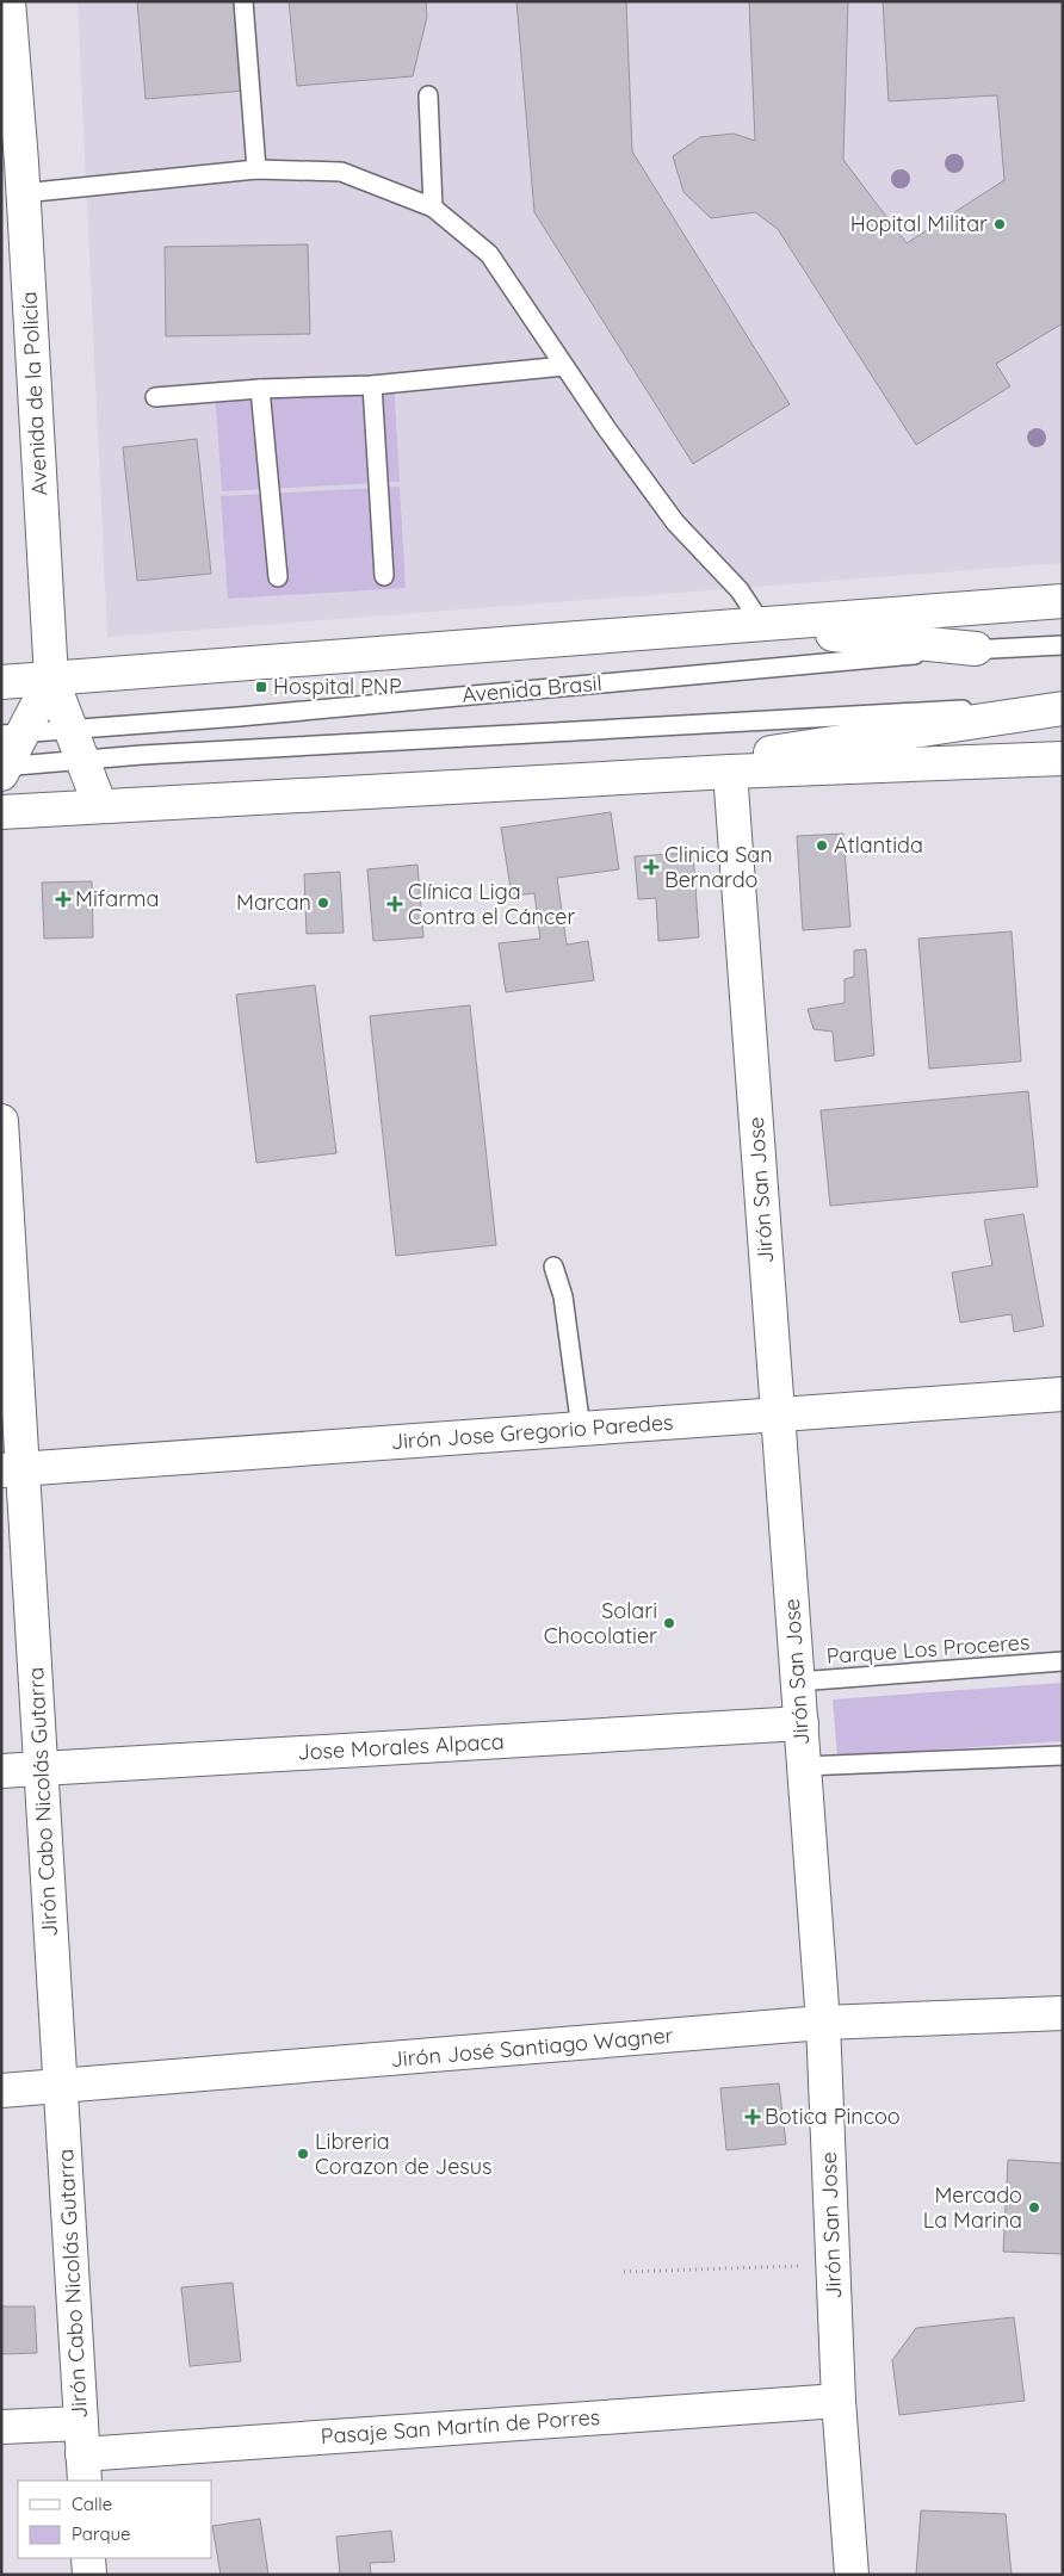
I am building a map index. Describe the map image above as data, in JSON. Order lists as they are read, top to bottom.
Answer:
{
  "streets": {
    "street": [
      "Avenida de la Policía",
      "Jirón San Jose",
      "Jirón Jose Gregorio Paredes",
      "Jose Morales Alpaca",
      "Jirón Cabo Nicolás Gutarra",
      "Jirón José Santiago Wagner",
      "Pasaje San Martín de Porres"
    ],
    "lane": ["Avenida Brasil", "Parque Los Proceres"]
  },
  "crossings": [
    ["Jirón San Jose", "Jirón Jose Gregorio Paredes"],
    ["Jirón San Jose", "Parque Los Proceres"],
    ["Jirón San Jose", "Jose Morales Alpaca"],
    ["Jirón San Jose", "Jirón José Santiago Wagner"],
    ["Jirón San Jose", "Pasaje San Martín de Porres"],
    ["Jirón Jose Gregorio Paredes", "Jirón Cabo Nicolás Gutarra"],
    ["Jose Morales Alpaca", "Jirón Cabo Nicolás Gutarra"],
    ["Jirón Cabo Nicolás Gutarra", "Jirón José Santiago Wagner"],
    ["Jirón Cabo Nicolás Gutarra", "Pasaje San Martín de Porres"]
  ],
  "places": {
    "other": [
      "Hopital Militar",
      "Atlantida",
      "Marcan",
      "Solari Chocolatier",
      "Libreria Corazon de Jesus",
      "Mercado La Marina"
    ],
    "transit": ["Hospital PNP"],
    "health": [
      "Clinica San Bernardo",
      "Mifarma",
      "Clínica Liga Contra el Cáncer",
      "Botica Pincoo"
    ]
  },
  "legend": ["Calle", "Parque"]
}
